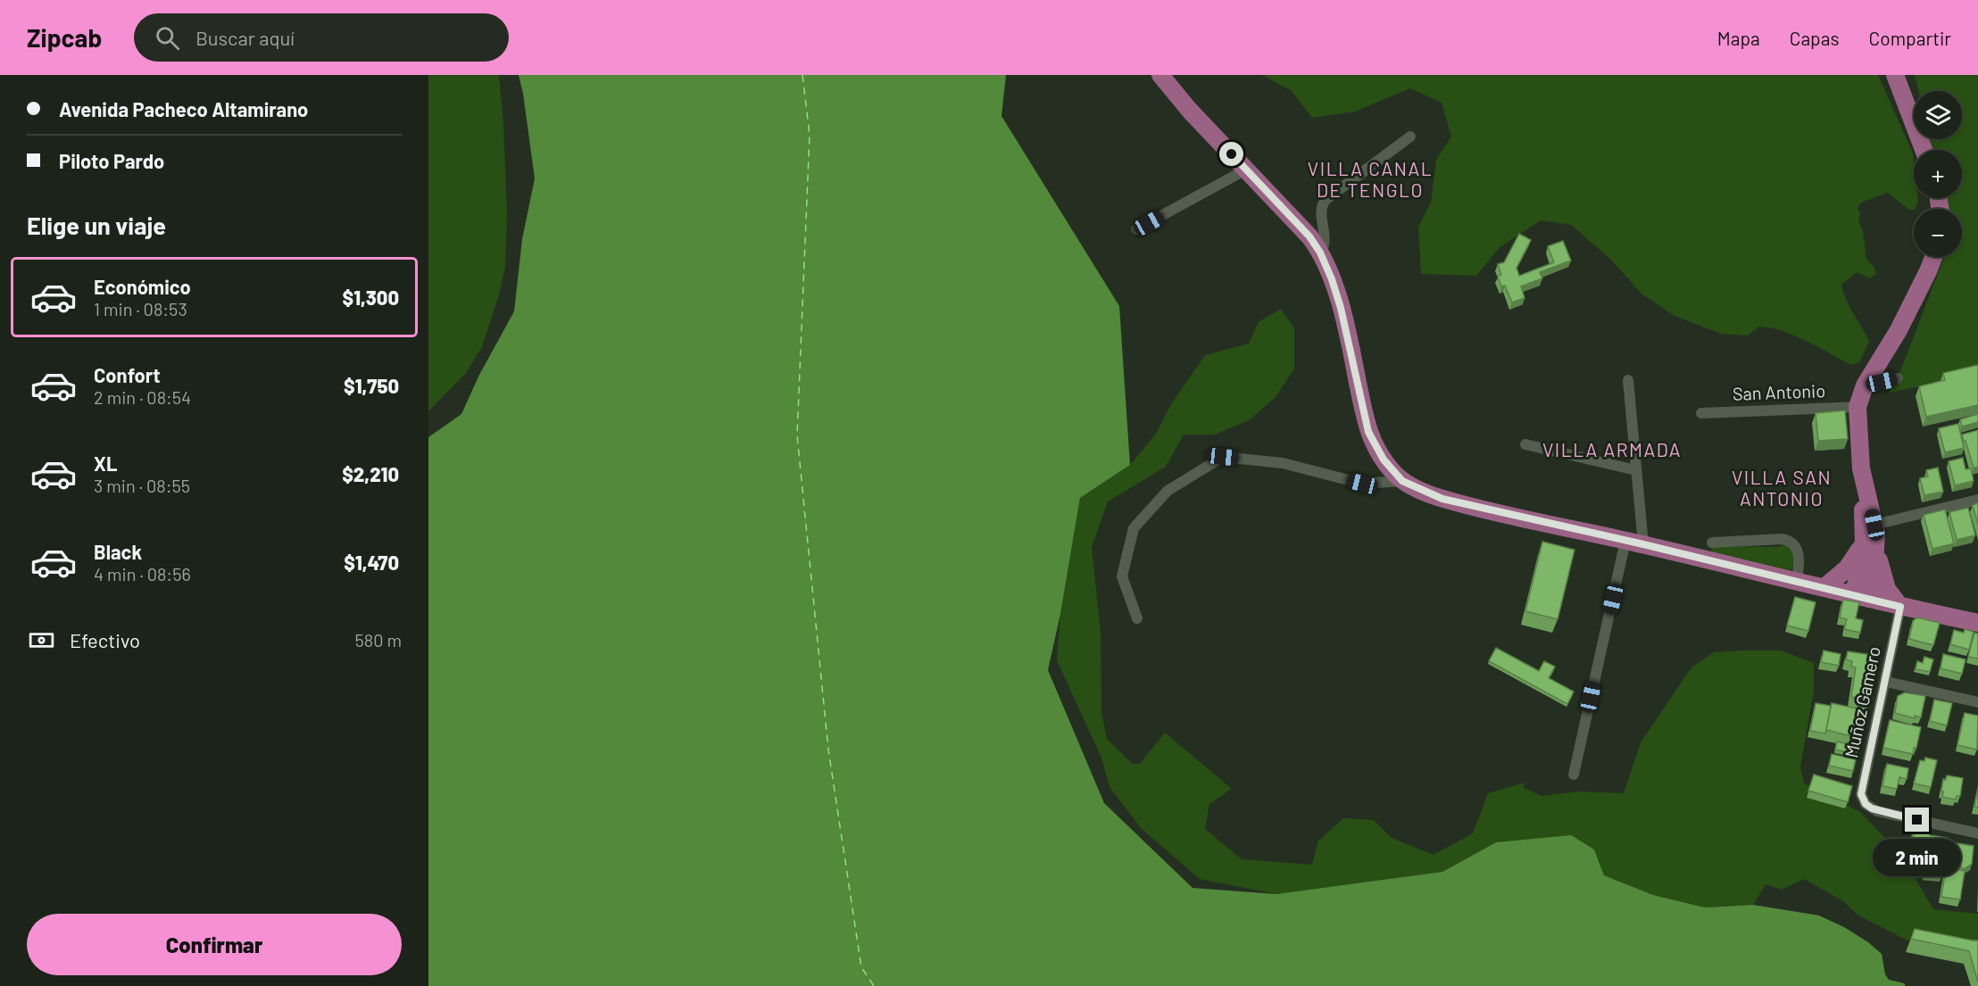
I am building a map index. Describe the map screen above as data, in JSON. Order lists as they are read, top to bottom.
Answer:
{
  "streets": {
    "street": ["San Antonio", "Muñoz Gamero"]
  },
  "districts": ["VILLA CANAL DE TENGLO", "VILLA ARMADA", "VILLA SAN ANTONIO"],
  "page": {
    "header": "Zipcab",
    "search": "Buscar aquí",
    "nav": ["Mapa", "Capas", "Compartir"],
    "banner": ["Avenida Pacheco Altamirano", "Piloto Pardo"],
    "map_buttons": ["+", "−"],
    "heading": "Elige un viaje",
    "list": [
      {
        "name": "Económico",
        "note": "1 min · 08:53",
        "value": "$1,300"
      },
      {
        "name": "Confort",
        "note": "2 min · 08:54",
        "value": "$1,750"
      },
      {
        "name": "XL",
        "note": "3 min · 08:55",
        "value": "$2,210"
      },
      {
        "name": "Black",
        "note": "4 min · 08:56",
        "value": "$1,470"
      }
    ],
    "pay": ["Efectivo", "580 m"],
    "bubble": "2 min",
    "buttons": "Confirmar"
  }
}
